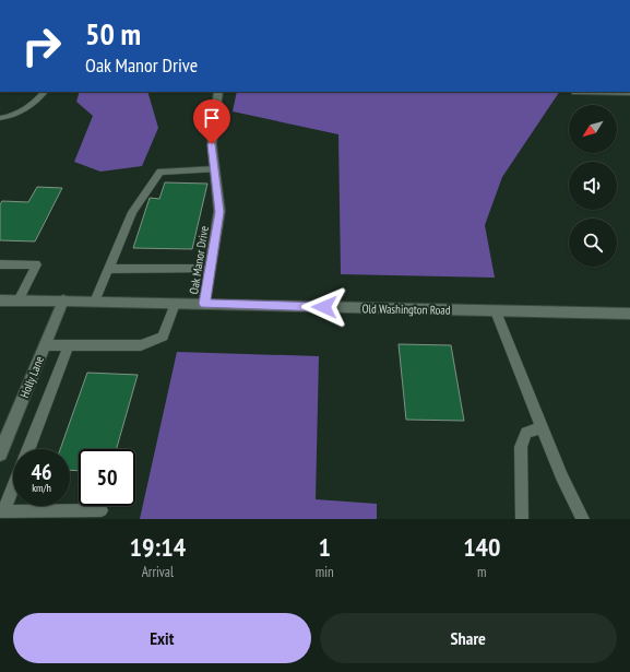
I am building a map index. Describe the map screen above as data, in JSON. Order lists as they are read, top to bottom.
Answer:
{
  "streets": {
    "main road": ["Oak Manor Drive", "Old Washington Road", "Holly Lane"]
  },
  "crossings": [
    ["Oak Manor Drive", "Old Washington Road"],
    ["Old Washington Road", "Holly Lane"]
  ],
  "north": "bottom left",
  "page": {
    "turn": ["50 m", "Oak Manor Drive"],
    "speed": "46 km/h",
    "limit": "50",
    "eta": [
      "19:14",
      "Arrival",
      "1",
      "min",
      "140",
      "m"
    ],
    "buttons": ["Exit", "Share"]
  }
}
